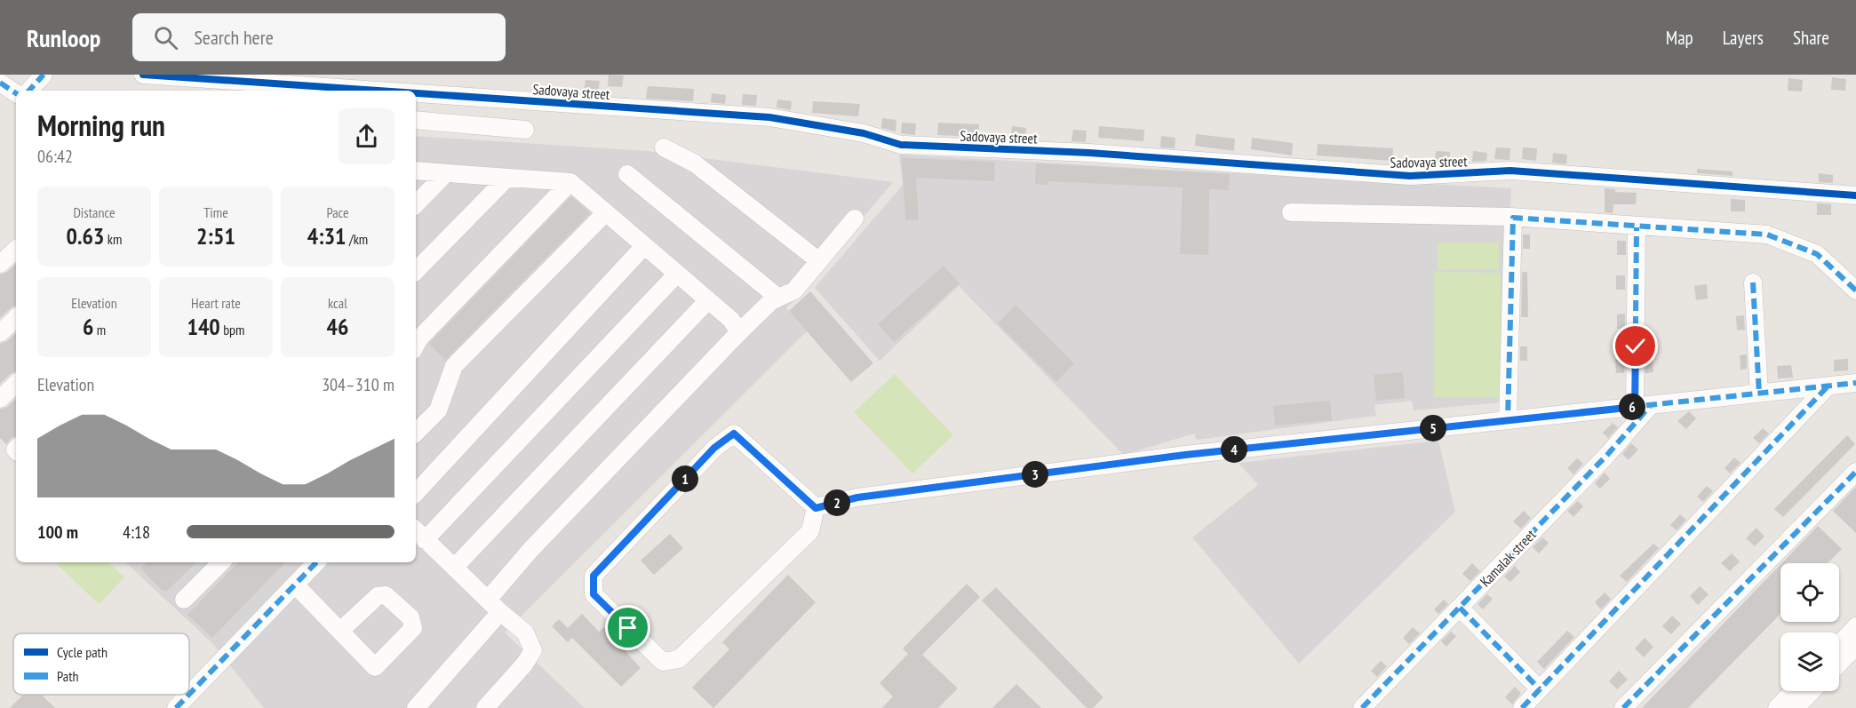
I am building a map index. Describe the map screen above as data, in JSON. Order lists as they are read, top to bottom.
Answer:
{
  "streets": {
    "street": ["Sadovaya street", "Kamalak street"]
  },
  "legend": ["Cycle path", "Path"],
  "page": {
    "header": "Runloop",
    "search": "Search here",
    "nav": ["Map", "Layers", "Share"],
    "heading": ["Morning run", "06:42"],
    "stats": [
      ["Distance", "0.63 km"],
      ["Time", "2:51"],
      ["Pace", "4:31 /km"],
      ["Elevation", "6 m"],
      ["Heart rate", "140 bpm"],
      ["kcal", "46"]
    ],
    "chart": ["Elevation", "304–310 m"],
    "pins": [
      "6",
      "5",
      "4",
      "3",
      "1",
      "2"
    ],
    "list": [
      {
        "name": "100 m",
        "note": "4:18"
      }
    ]
  }
}
